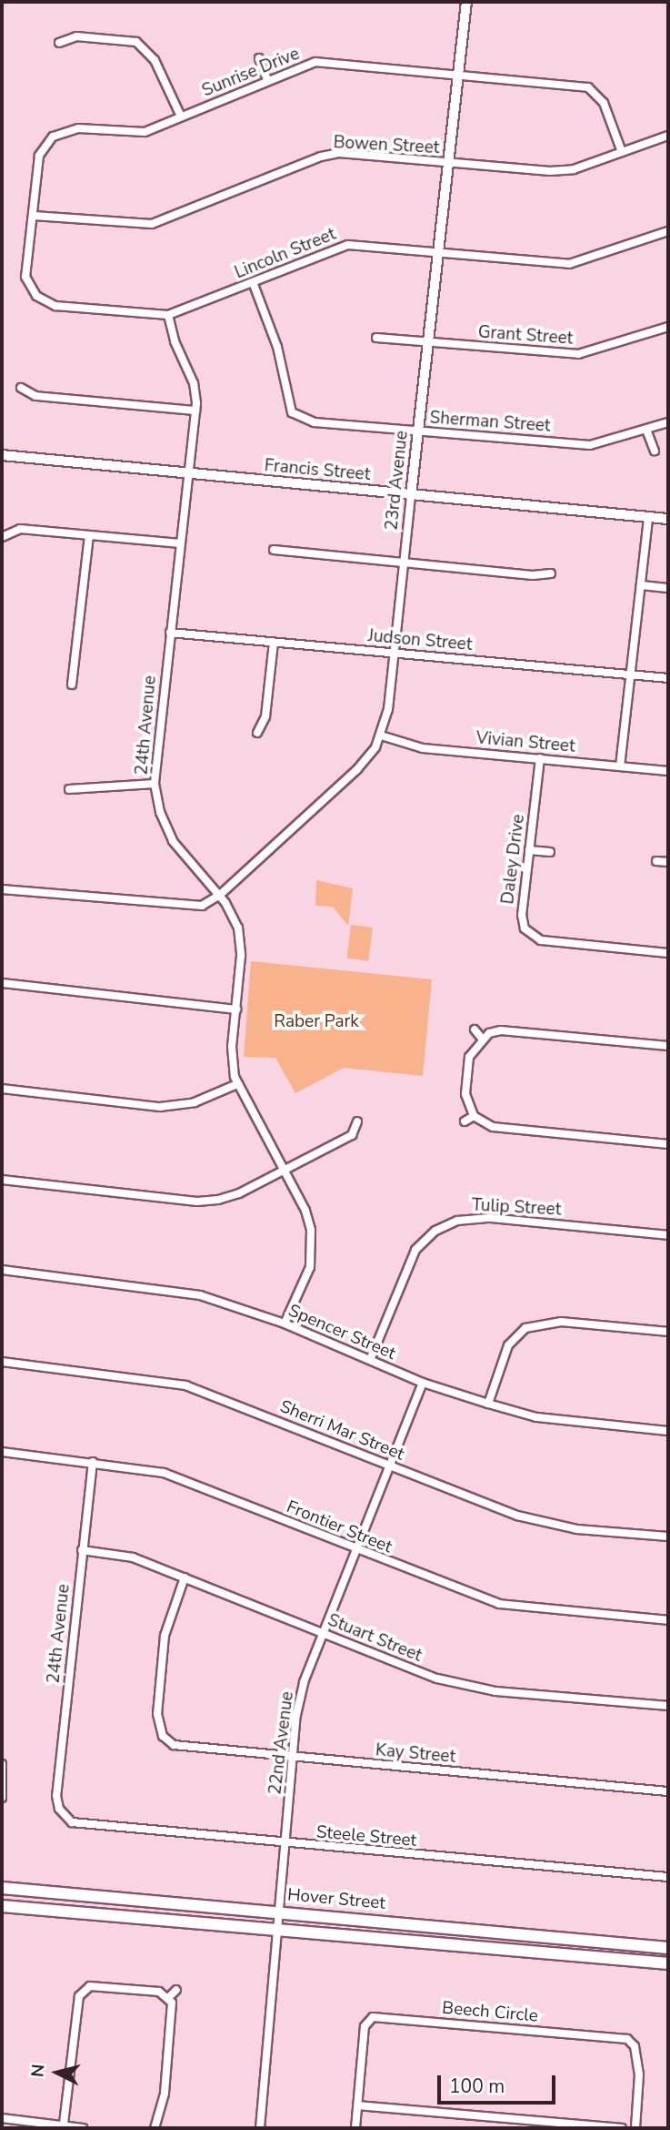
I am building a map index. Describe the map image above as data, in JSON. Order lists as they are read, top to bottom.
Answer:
{
  "streets": {
    "main road": ["Hover Street"],
    "street": [
      "Sunrise Drive",
      "Bowen Street",
      "Lincoln Street",
      "Grant Street",
      "Sherman Street",
      "Francis Street",
      "23rd Avenue",
      "Judson Street",
      "24th Avenue",
      "Vivian Street",
      "Daley Drive",
      "Tulip Street",
      "Spencer Street",
      "Sherri Mar Street",
      "Frontier Street",
      "Stuart Street",
      "22nd Avenue",
      "Kay Street",
      "Steele Street",
      "Beech Circle"
    ]
  },
  "crossings": [
    ["Sunrise Drive", "Bowen Street"],
    ["Sunrise Drive", "Lincoln Street"],
    ["Sunrise Drive", "23rd Avenue"],
    ["Bowen Street", "Lincoln Street"],
    ["Bowen Street", "23rd Avenue"],
    ["Lincoln Street", "Sherman Street"],
    ["Lincoln Street", "23rd Avenue"],
    ["Lincoln Street", "24th Avenue"],
    ["Grant Street", "23rd Avenue"],
    ["Sherman Street", "23rd Avenue"],
    ["Francis Street", "23rd Avenue"],
    ["Francis Street", "24th Avenue"],
    ["23rd Avenue", "Judson Street"],
    ["23rd Avenue", "24th Avenue"],
    ["23rd Avenue", "Vivian Street"],
    ["Judson Street", "24th Avenue"],
    ["24th Avenue", "Spencer Street"],
    ["24th Avenue", "Frontier Street"],
    ["24th Avenue", "Stuart Street"],
    ["24th Avenue", "Steele Street"],
    ["Vivian Street", "Daley Drive"],
    ["Tulip Street", "Spencer Street"],
    ["Spencer Street", "22nd Avenue"],
    ["Sherri Mar Street", "22nd Avenue"],
    ["Frontier Street", "22nd Avenue"],
    ["Stuart Street", "22nd Avenue"],
    ["Stuart Street", "Kay Street"],
    ["22nd Avenue", "Kay Street"],
    ["22nd Avenue", "Steele Street"],
    ["22nd Avenue", "Hover Street"]
  ],
  "parks": ["Raber Park"],
  "scale_bar": "100 m",
  "north": "left"
}
